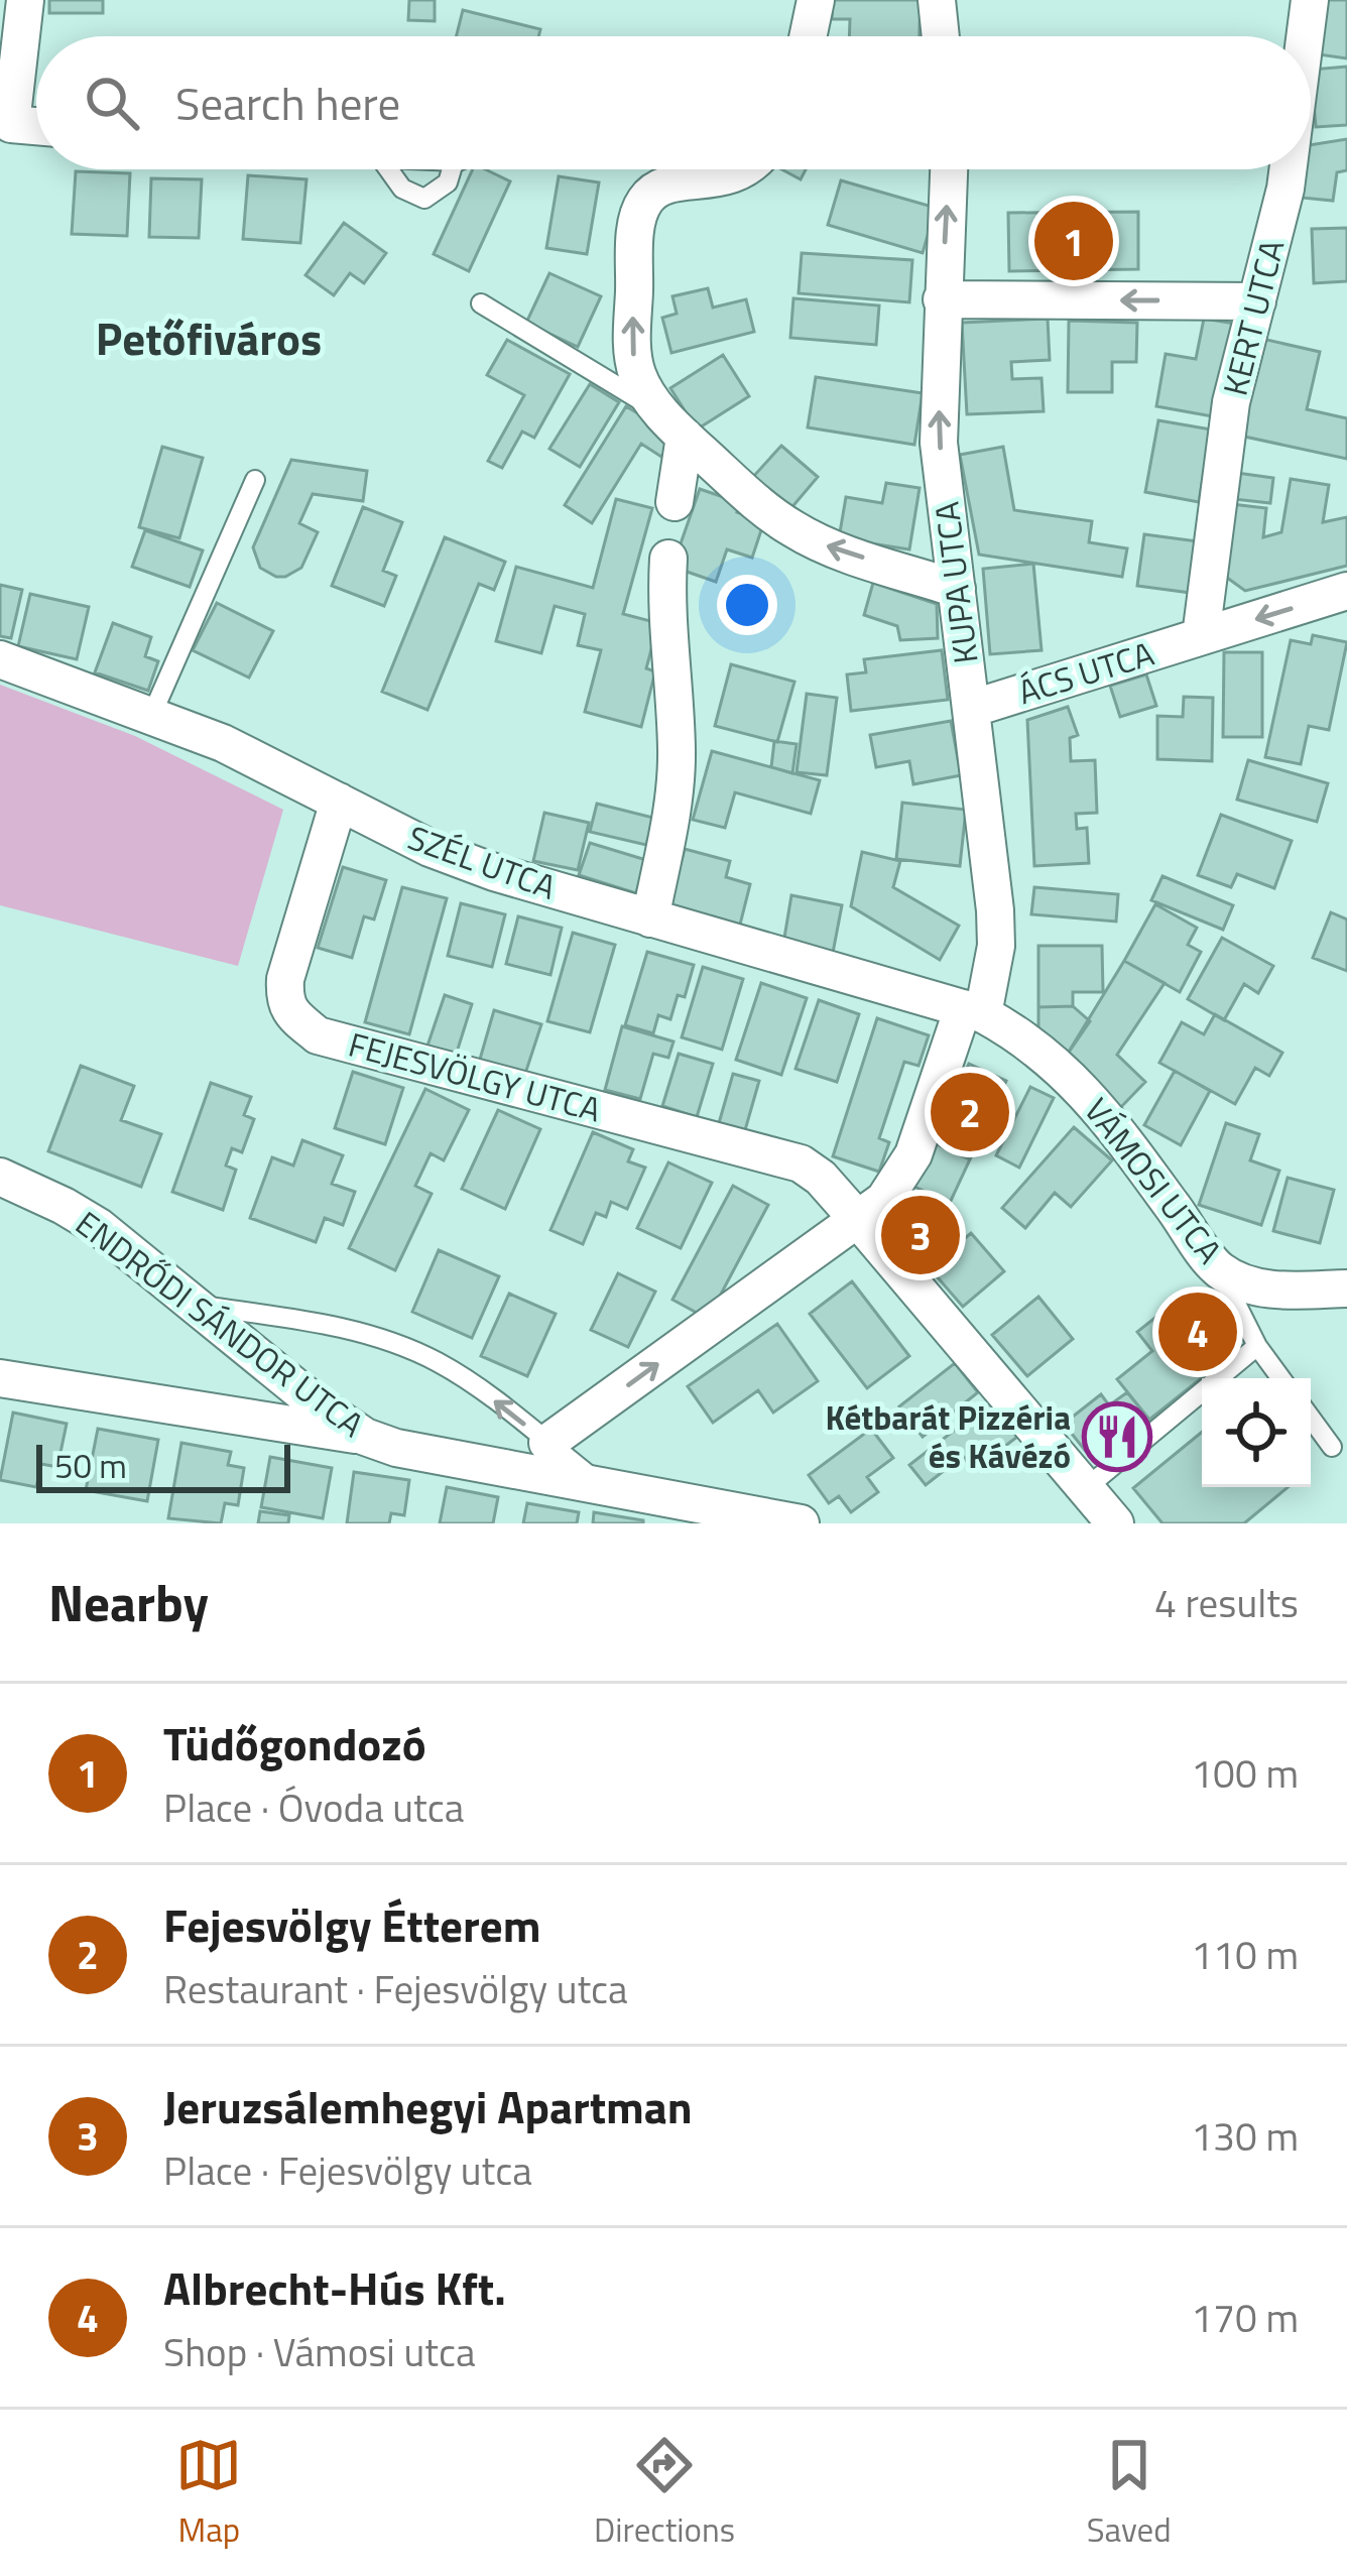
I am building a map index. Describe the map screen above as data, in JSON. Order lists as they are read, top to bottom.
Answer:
{
  "streets": {
    "street": [
      "KERT UTCA",
      "KUPA UTCA",
      "ÁCS UTCA",
      "SZÉL UTCA",
      "FEJESVÖLGY UTCA",
      "VÁMOSI UTCA",
      "ENDRŐDI SÁNDOR UTCA"
    ]
  },
  "crossings": [
    ["KERT UTCA", "ÁCS UTCA"],
    ["KUPA UTCA", "ÁCS UTCA"],
    ["KUPA UTCA", "SZÉL UTCA"],
    ["KUPA UTCA", "VÁMOSI UTCA"],
    ["SZÉL UTCA", "FEJESVÖLGY UTCA"],
    ["SZÉL UTCA", "VÁMOSI UTCA"]
  ],
  "districts": ["Petőfiváros"],
  "places": {
    "restaurant": ["Kétbarát Pizzéria és Kávézó"]
  },
  "scale_bar": "50 m",
  "page": {
    "search": "Search here",
    "pins": [
      "1",
      "2",
      "3",
      "4"
    ],
    "scale": "50 m",
    "heading": ["Nearby", "4 results"],
    "list": [
      {
        "mark": "1",
        "name": "Tüdőgondozó",
        "note": "Place · Óvoda utca",
        "value": "100 m"
      },
      {
        "mark": "2",
        "name": "Fejesvölgy Étterem",
        "note": "Restaurant · Fejesvölgy utca",
        "value": "110 m"
      },
      {
        "mark": "3",
        "name": "Jeruzsálemhegyi Apartman",
        "note": "Place · Fejesvölgy utca",
        "value": "130 m"
      },
      {
        "mark": "4",
        "name": "Albrecht-Hús Kft.",
        "note": "Shop · Vámosi utca",
        "value": "170 m"
      }
    ],
    "nav": ["Map", "Directions", "Saved"]
  }
}
